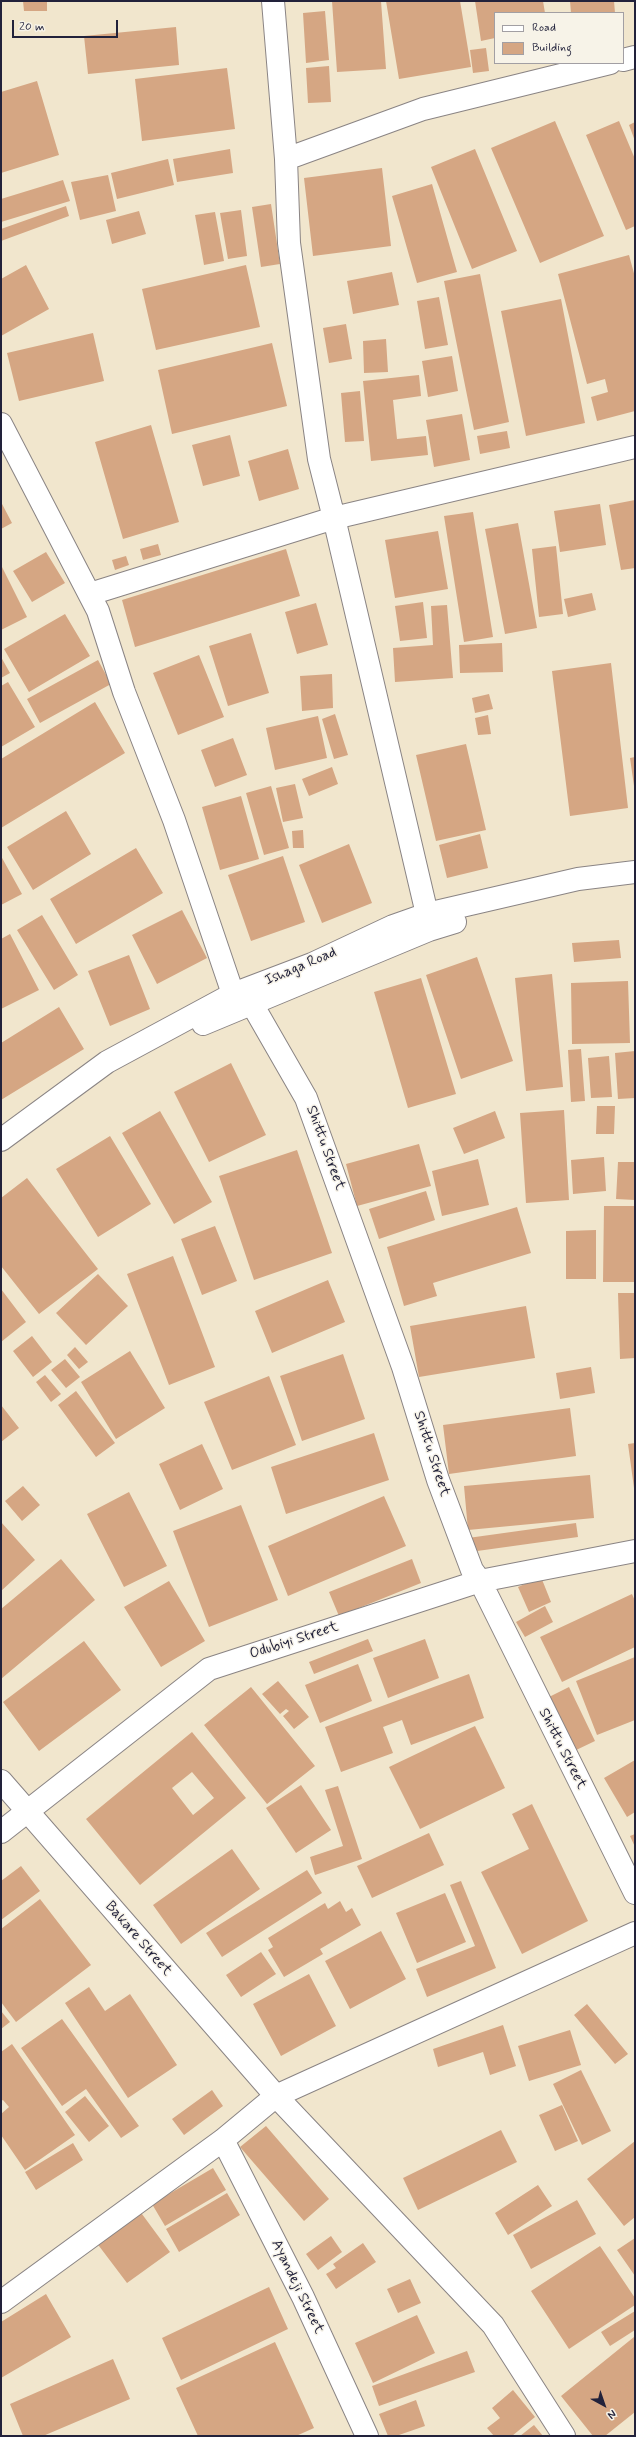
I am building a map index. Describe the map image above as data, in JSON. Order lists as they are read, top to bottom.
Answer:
{
  "streets": {
    "street": [
      "Ishaga Road",
      "Shittu Street",
      "Odubiyi Street",
      "Bakare Street",
      "Ayandeji Street"
    ]
  },
  "crossings": [
    ["Ishaga Road", "Shittu Street"],
    ["Shittu Street", "Odubiyi Street"],
    ["Odubiyi Street", "Bakare Street"]
  ],
  "legend": ["Road", "Building"],
  "scale_bar": "20 m",
  "north": "bottom right"
}
